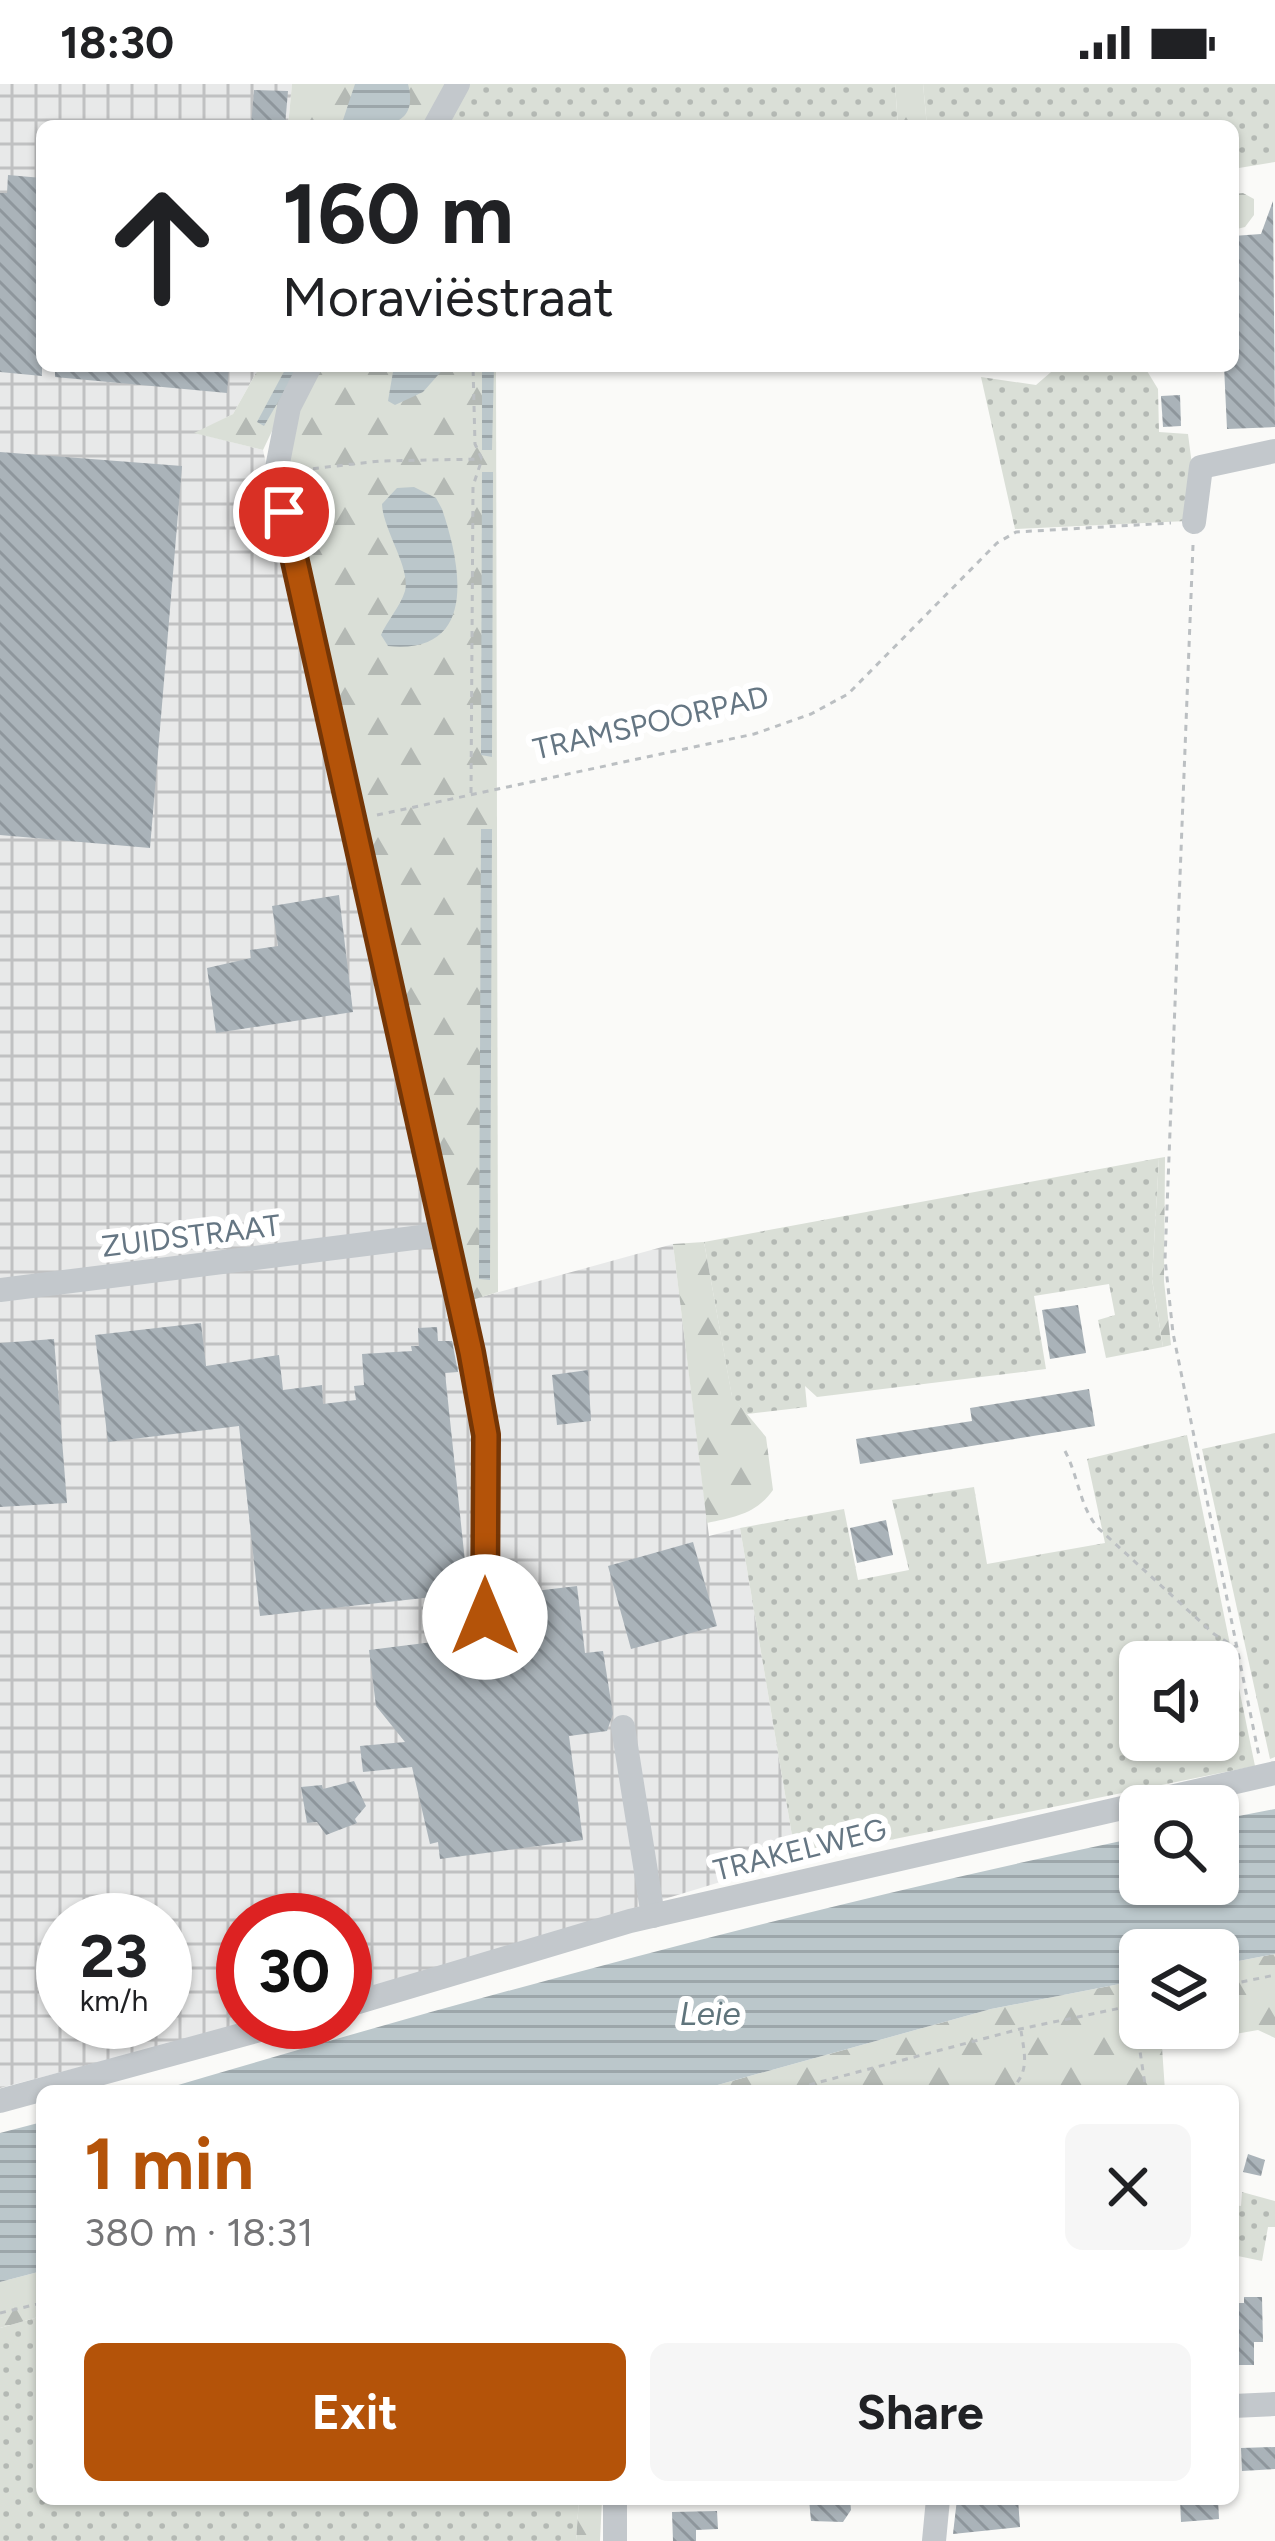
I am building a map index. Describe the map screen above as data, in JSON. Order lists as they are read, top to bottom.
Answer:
{
  "streets": {
    "street": ["ZUIDSTRAAT", "TRAKELWEG"],
    "path": ["TRAMSPOORPAD"]
  },
  "water": ["Leie"],
  "page": {
    "status": "18:30",
    "turn": ["160 m", "Moraviëstraat"],
    "speed": "23 km/h",
    "limit": "30",
    "heading": ["1 min", "380 m · 18:31"],
    "buttons": ["Exit", "Share"]
  }
}
